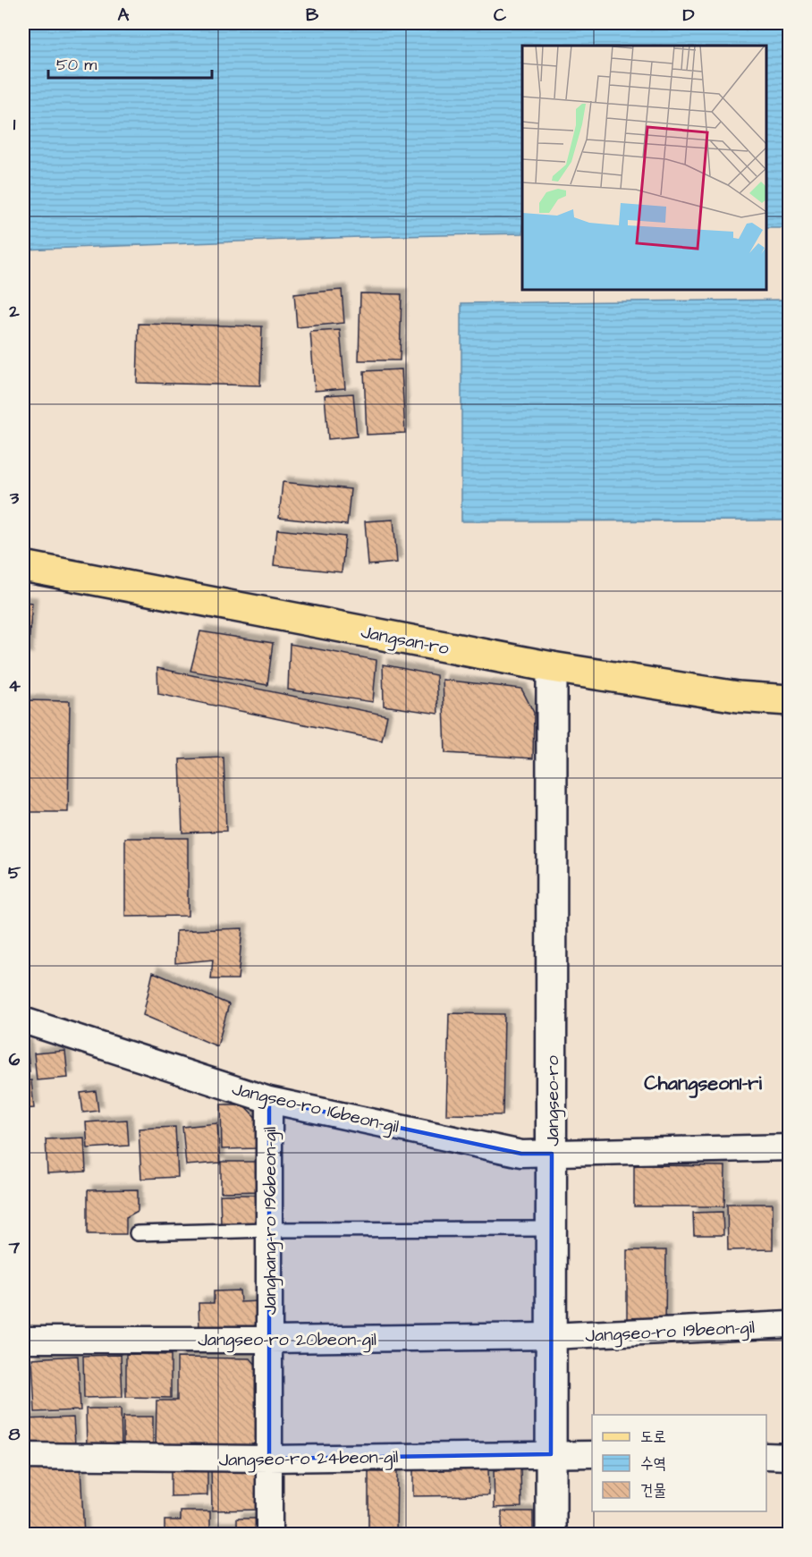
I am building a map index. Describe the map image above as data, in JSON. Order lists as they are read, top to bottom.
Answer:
{
  "streets": {
    "main road": ["Jangsan-ro", "Jangseo-ro"],
    "street": [
      "Jangseo-ro 16beon-gil",
      "Janghang-ro 196beon-gil",
      "Jangseo-ro 19beon-gil",
      "Jangseo-ro 20beon-gil",
      "Jangseo-ro 24beon-gil"
    ]
  },
  "crossings": [
    ["Jangsan-ro", "Jangseo-ro"],
    ["Jangseo-ro", "Jangseo-ro 16beon-gil"],
    ["Jangseo-ro", "Jangseo-ro 19beon-gil"],
    ["Jangseo-ro", "Jangseo-ro 20beon-gil"],
    ["Jangseo-ro", "Jangseo-ro 24beon-gil"],
    ["Jangseo-ro 16beon-gil", "Janghang-ro 196beon-gil"],
    ["Janghang-ro 196beon-gil", "Jangseo-ro 20beon-gil"],
    ["Janghang-ro 196beon-gil", "Jangseo-ro 24beon-gil"],
    ["Jangseo-ro 19beon-gil", "Jangseo-ro 20beon-gil"]
  ],
  "districts": ["Changseon1-ri"],
  "legend": ["도로", "수역", "건물"],
  "scale_bar": "50 m",
  "grid": {
    "columns": [
      "A",
      "B",
      "C",
      "D"
    ],
    "rows": [
      "1",
      "2",
      "3",
      "4",
      "5",
      "6",
      "7",
      "8"
    ]
  }
}
